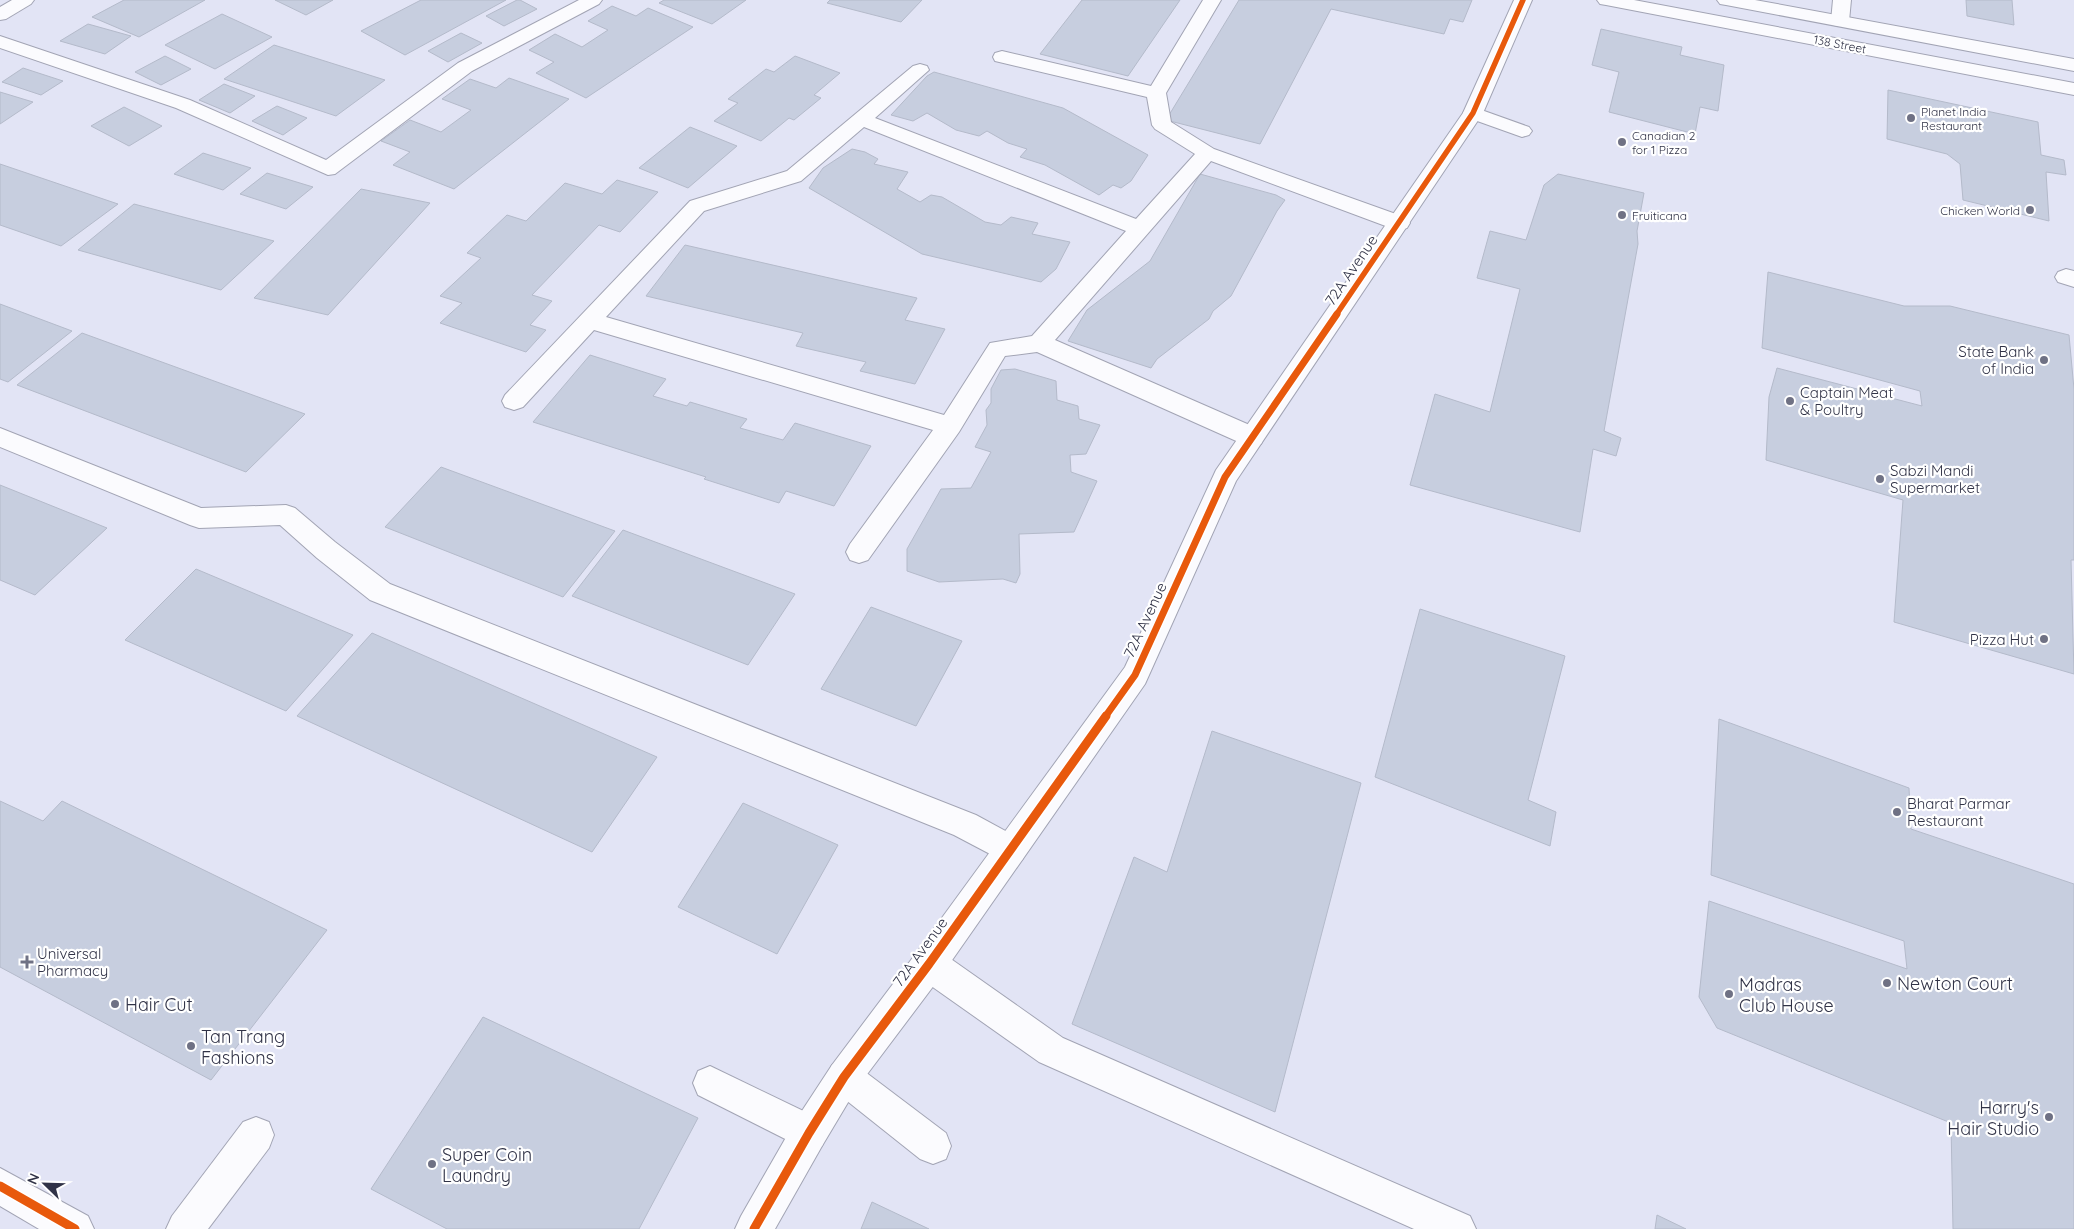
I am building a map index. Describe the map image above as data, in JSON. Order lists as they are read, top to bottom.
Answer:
{
  "streets": {
    "street": ["138 Street", "72A Avenue"]
  },
  "places": {
    "other": [
      "Planet India Restaurant",
      "Canadian 2 for 1 Pizza",
      "Chicken World",
      "Fruiticana",
      "State Bank of India",
      "Captain Meat & Poultry",
      "Sabzi Mandi Supermarket",
      "Pizza Hut",
      "Bharat Parmar Restaurant",
      "Newton Court",
      "Madras Club House",
      "Hair Cut",
      "Tan Trang Fashions",
      "Harry's Hair Studio",
      "Super Coin Laundry"
    ],
    "health": ["Universal Pharmacy"]
  },
  "north": "top left"
}
